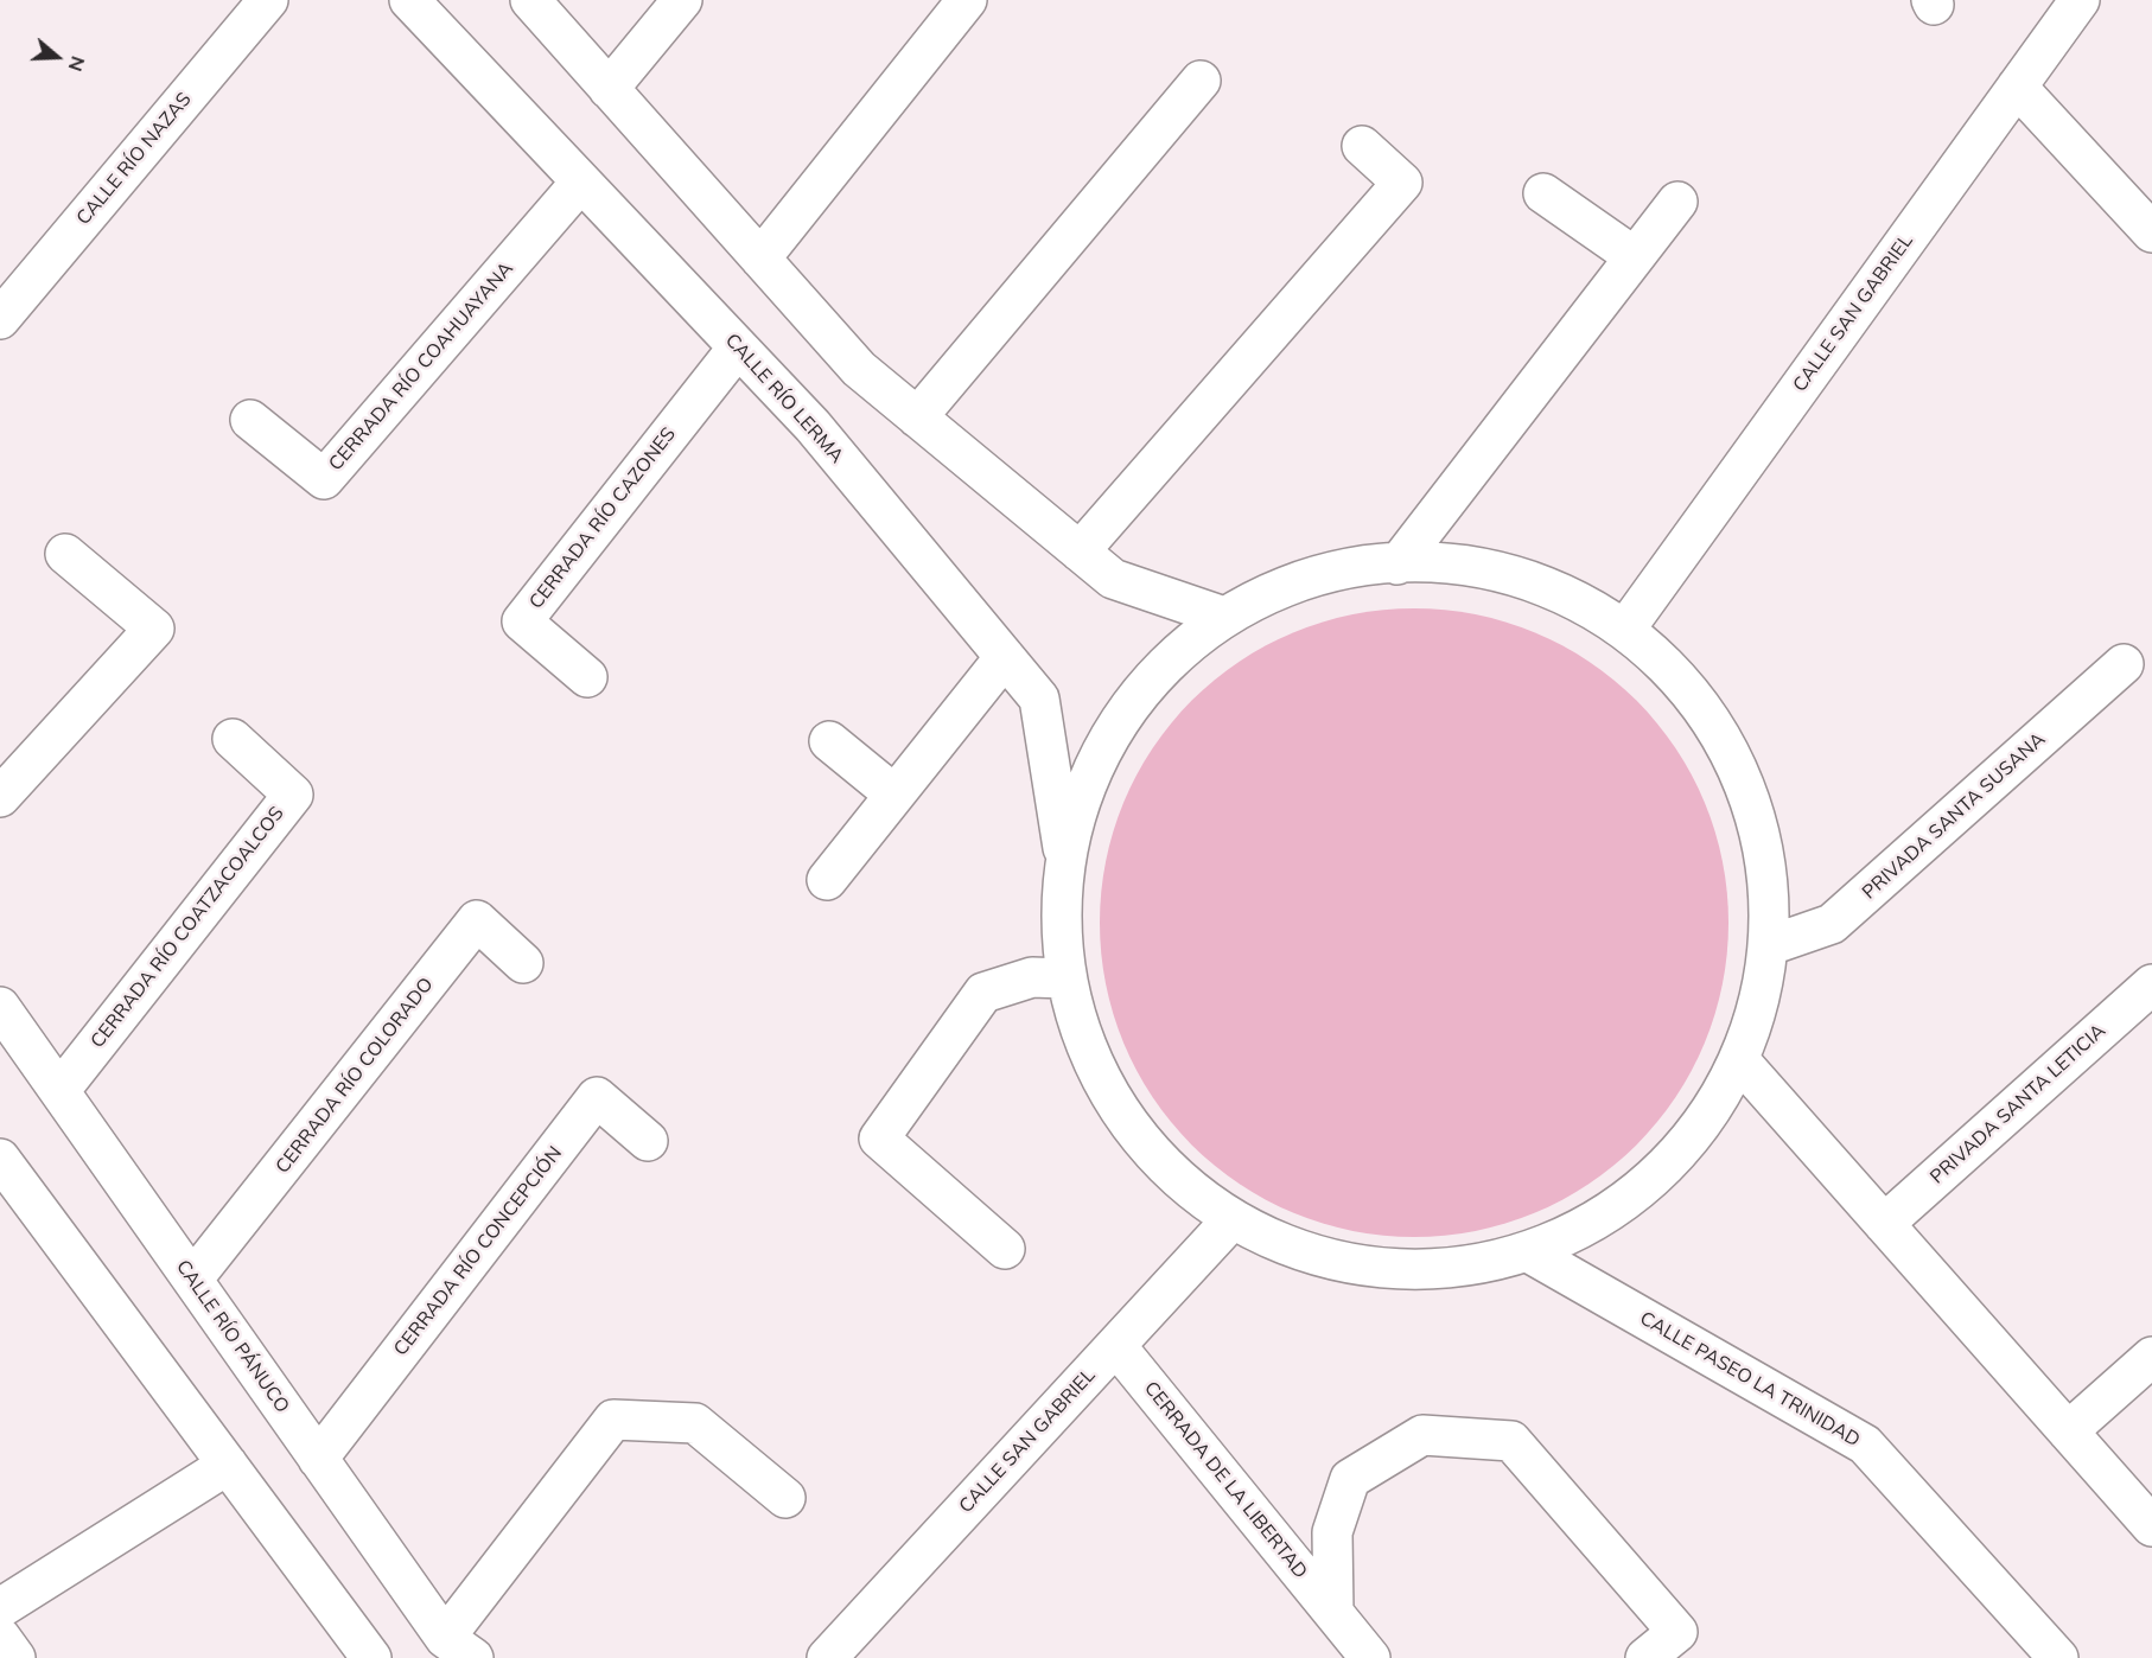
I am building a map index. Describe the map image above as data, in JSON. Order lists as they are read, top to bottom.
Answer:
{
  "streets": {
    "street": [
      "CALLE RÍO NAZAS",
      "CALLE SAN GABRIEL",
      "CERRADA RÍO COAHUAYANA",
      "CALLE RÍO LERMA",
      "CERRADA RÍO CAZONES",
      "PRIVADA SANTA SUSANA",
      "CERRADA RÍO COATZACOALCOS",
      "CERRADA RÍO COLORADO",
      "PRIVADA SANTA LETICIA",
      "CERRADA RÍO CONCEPCIÓN",
      "CALLE RÍO PÁNUCO",
      "CALLE PASEO LA TRINIDAD",
      "CERRADA DE LA LIBERTAD"
    ]
  },
  "crossings": [
    ["CALLE SAN GABRIEL", "CERRADA DE LA LIBERTAD"],
    ["CERRADA RÍO COAHUAYANA", "CALLE RÍO LERMA"],
    ["CALLE RÍO LERMA", "CERRADA RÍO CAZONES"],
    ["CERRADA RÍO COATZACOALCOS", "CALLE RÍO PÁNUCO"],
    ["CERRADA RÍO COLORADO", "CALLE RÍO PÁNUCO"],
    ["CERRADA RÍO CONCEPCIÓN", "CALLE RÍO PÁNUCO"]
  ],
  "north": "right"
}
